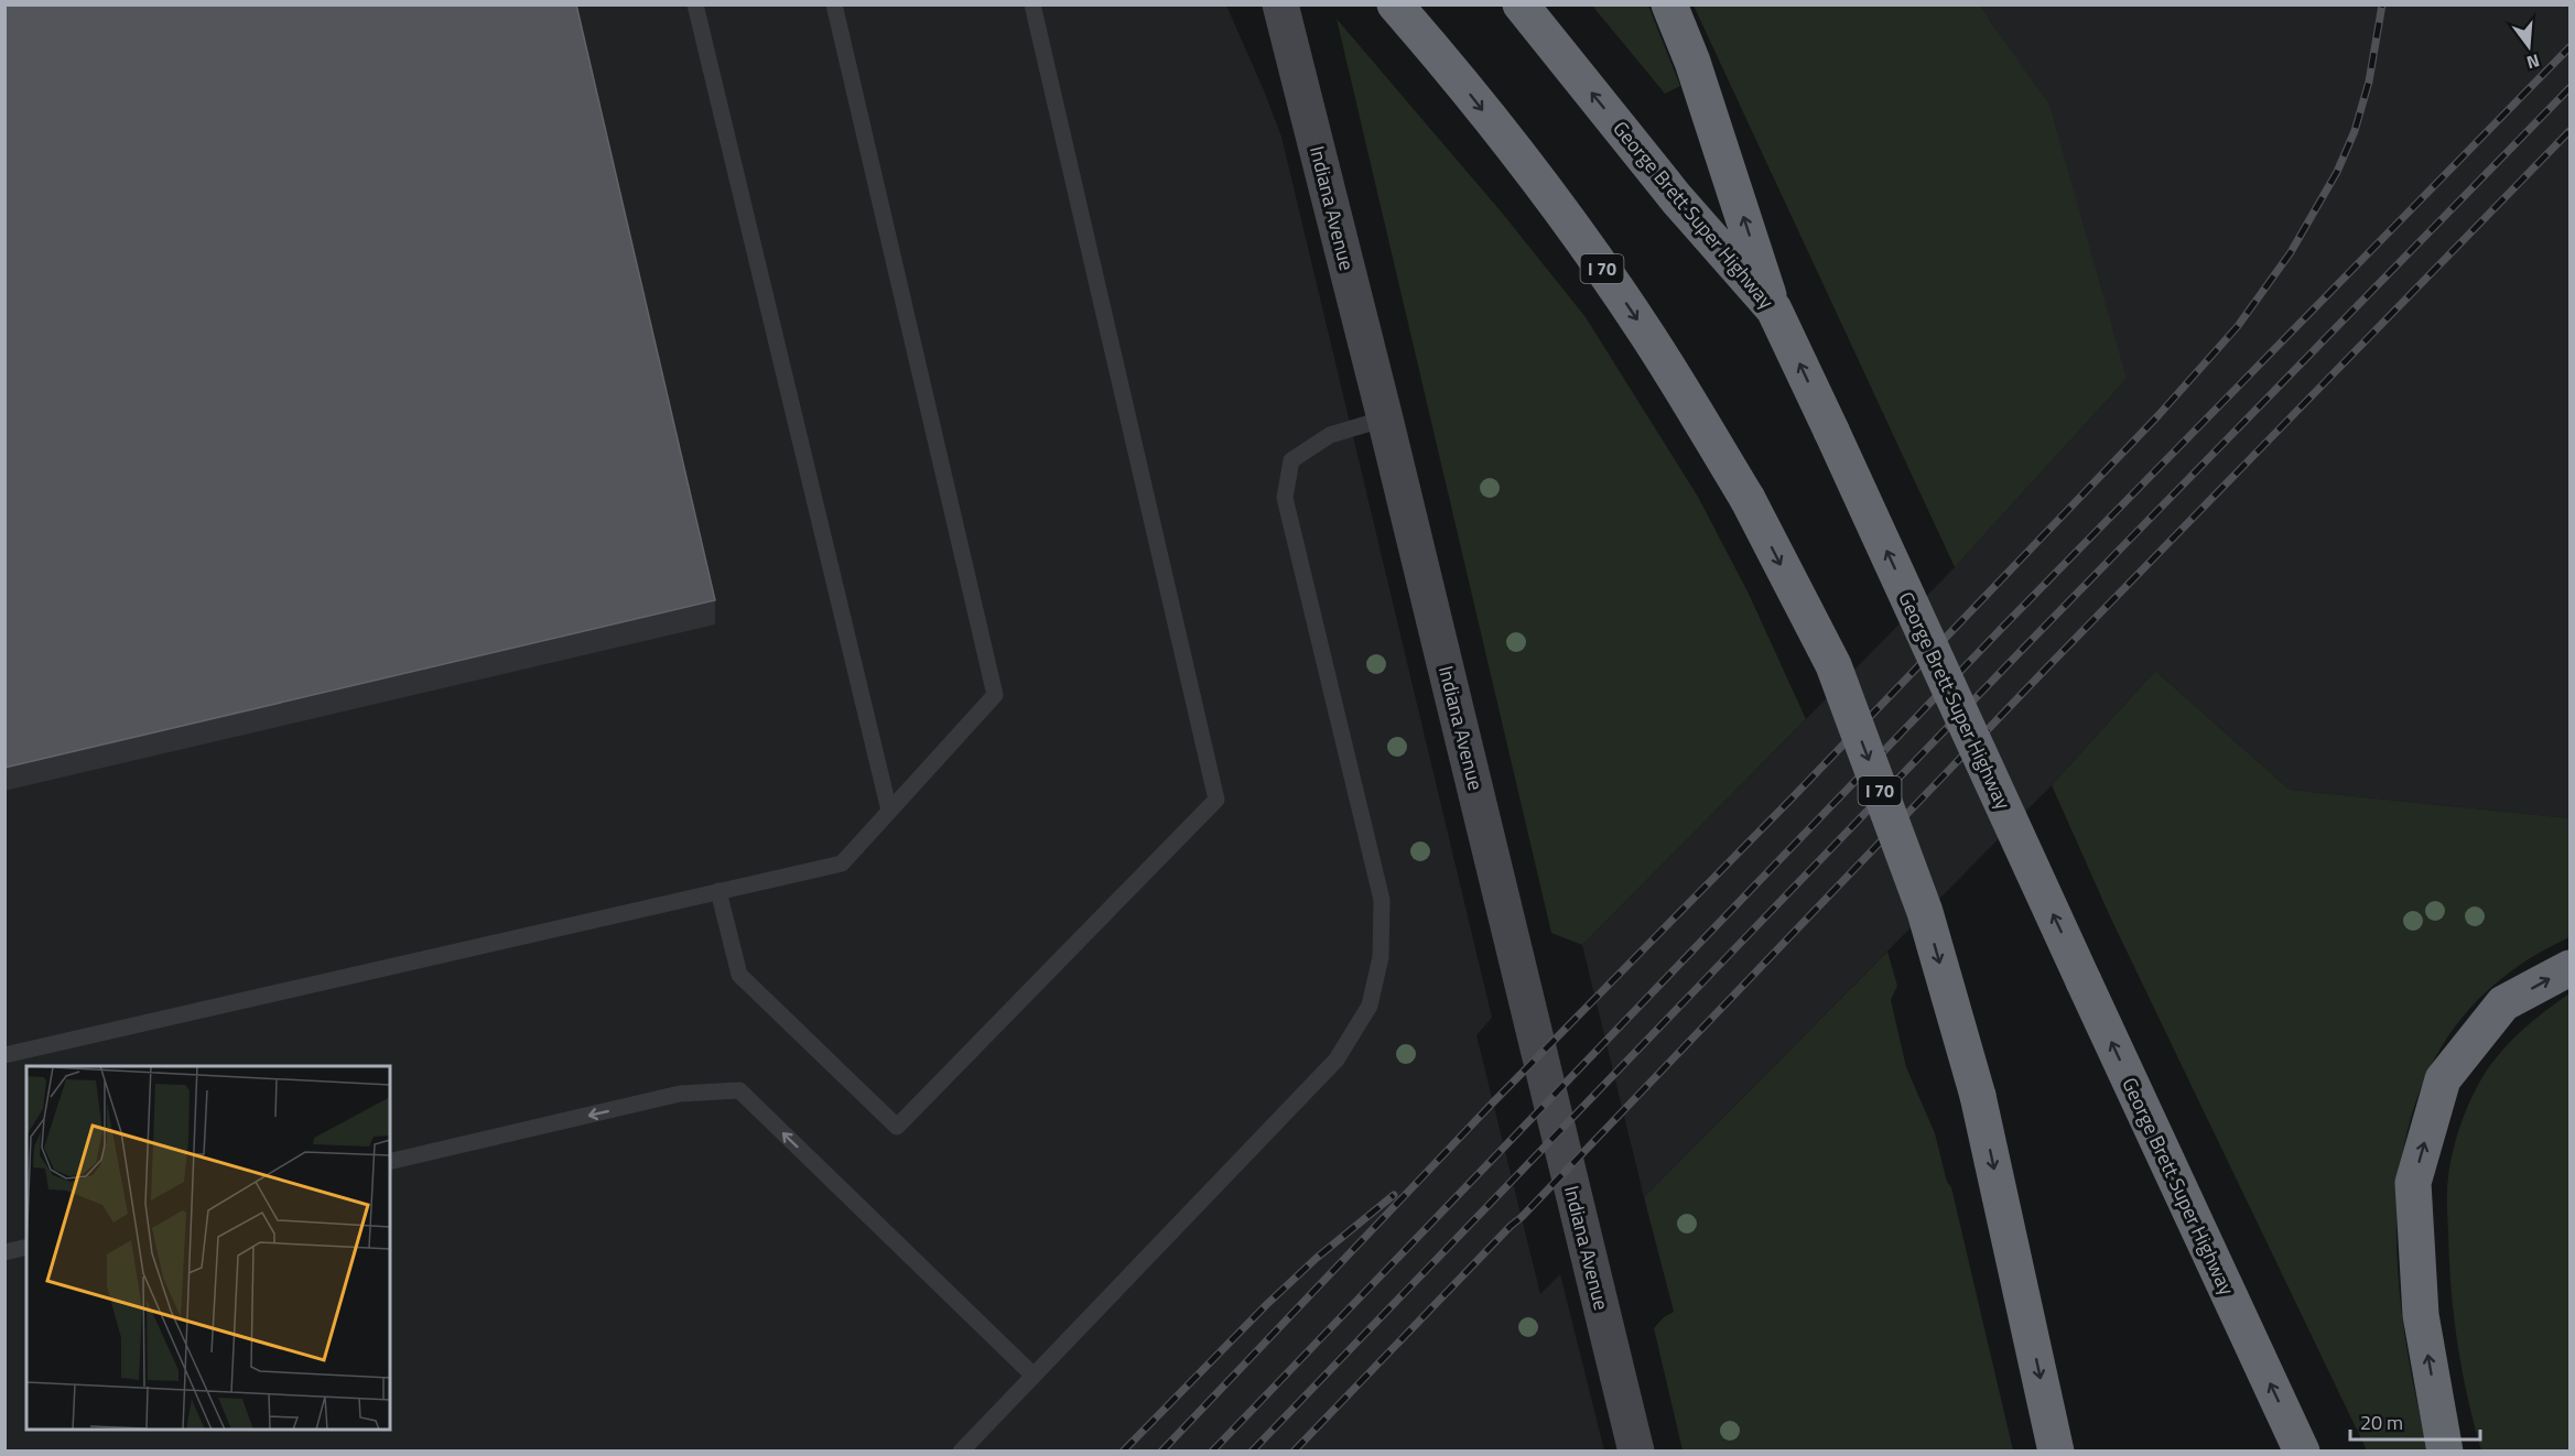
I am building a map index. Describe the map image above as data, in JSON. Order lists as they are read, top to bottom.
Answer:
{
  "streets": {
    "highway": ["George Brett Super Highway", "I 70"],
    "street": ["Indiana Avenue"]
  },
  "scale_bar": "20 m",
  "north": "bottom"
}
